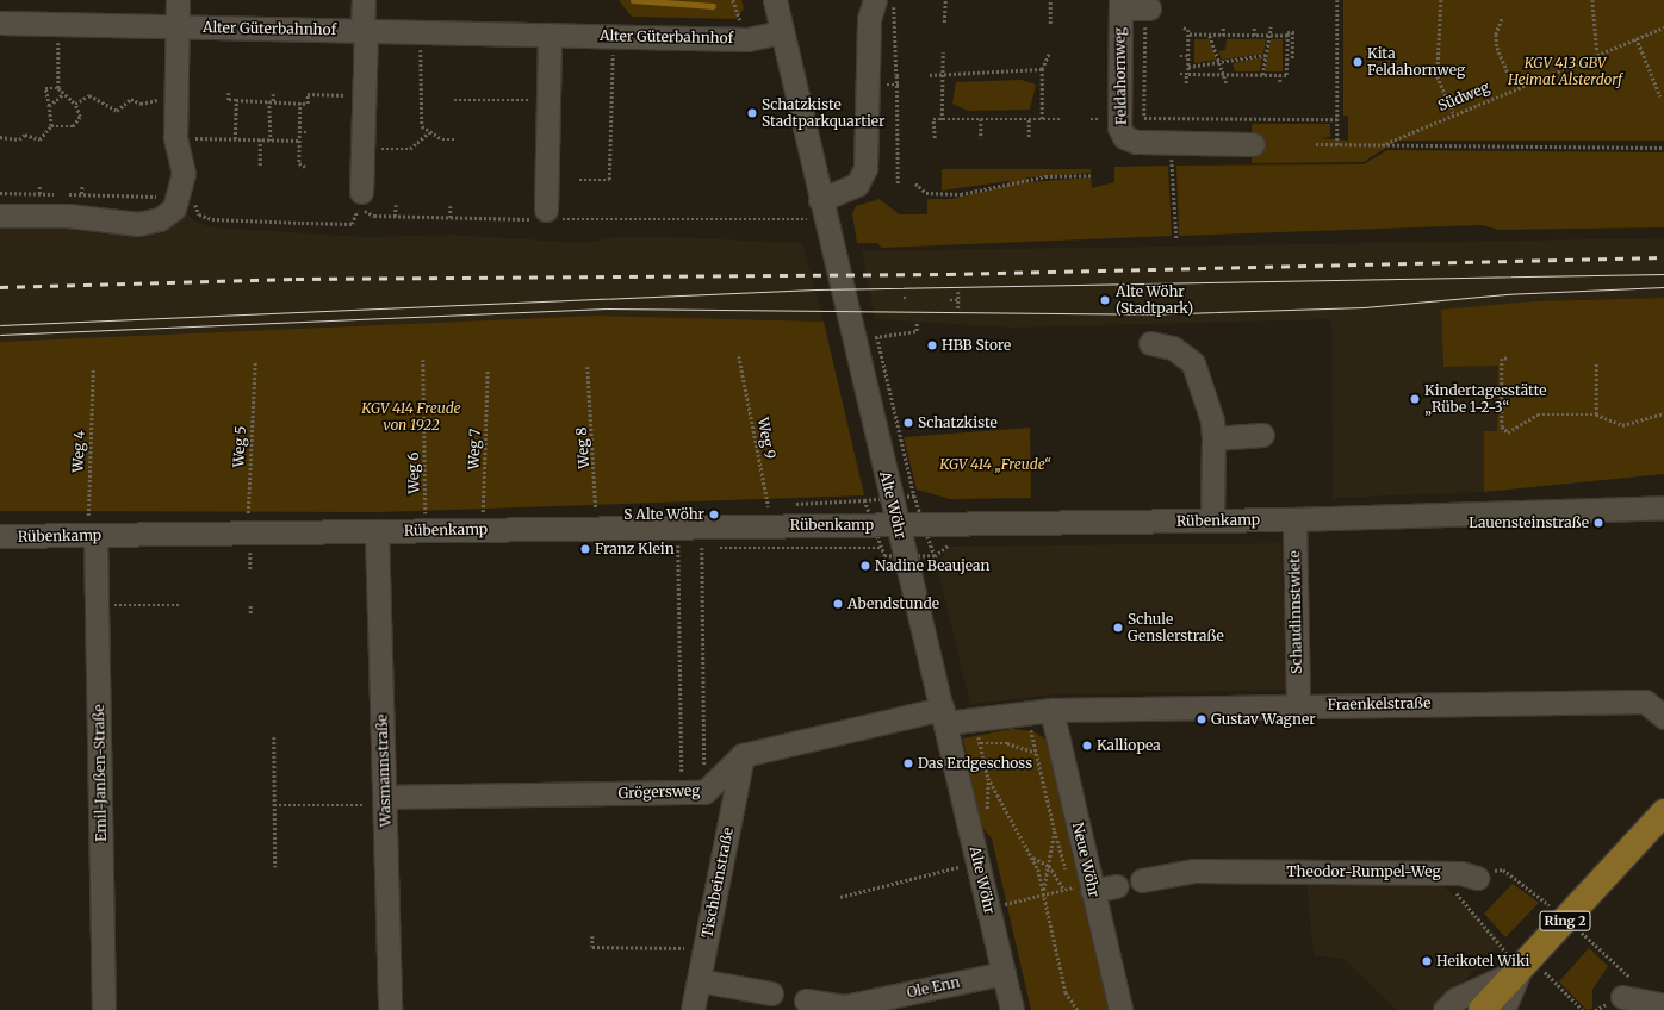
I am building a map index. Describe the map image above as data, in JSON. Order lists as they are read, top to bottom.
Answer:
{
  "streets": {
    "main road": ["Ring 2"],
    "street": [
      "Alter Güterbahnhof",
      "Feldahornweg",
      "Alte Wöhr",
      "Rübenkamp",
      "Schaudinnstwiete",
      "Fraenkelstraße",
      "Wasmannstraße",
      "Emil-Janßen-Straße",
      "Grögersweg",
      "Neue Wöhr",
      "Theodor-Rumpel-Weg",
      "Tischbeinstraße",
      "Ole Enn"
    ],
    "path": [
      "Südweg",
      "Weg 9",
      "Weg 5",
      "Weg 8",
      "Weg 7",
      "Weg 4",
      "Weg 6"
    ]
  },
  "crossings": [
    ["Alter Güterbahnhof", "Alte Wöhr"],
    ["Weg 9", "Rübenkamp"],
    ["Weg 5", "Rübenkamp"],
    ["Weg 8", "Rübenkamp"],
    ["Weg 7", "Rübenkamp"],
    ["Weg 4", "Rübenkamp"],
    ["Weg 4", "Emil-Janßen-Straße"],
    ["Weg 6", "Rübenkamp"],
    ["Alte Wöhr", "Rübenkamp"],
    ["Alte Wöhr", "Fraenkelstraße"],
    ["Alte Wöhr", "Ole Enn"],
    ["Rübenkamp", "Schaudinnstwiete"],
    ["Rübenkamp", "Wasmannstraße"],
    ["Rübenkamp", "Emil-Janßen-Straße"],
    ["Schaudinnstwiete", "Fraenkelstraße"],
    ["Fraenkelstraße", "Neue Wöhr"],
    ["Wasmannstraße", "Grögersweg"],
    ["Grögersweg", "Tischbeinstraße"]
  ],
  "parks": ["KGV 413 GBV Heimat Alsterdorf", "KGV 414 Freude von 1922", "KGV 414 „Freude“"],
  "places": [
    "Kita Feldahornweg",
    "Schatzkiste Stadtparkquartier",
    "Alte Wöhr (Stadtpark)",
    "HBB Store",
    "Kindertagesstätte „Rübe 1-2-3“",
    "Schatzkiste",
    "S Alte Wöhr",
    "Lauensteinstraße",
    "Franz Klein",
    "Nadine Beaujean",
    "Abendstunde",
    "Schule Genslerstraße",
    "Gustav Wagner",
    "Kalliopea",
    "Das Erdgeschoss",
    "Heikotel Wiki"
  ]
}
